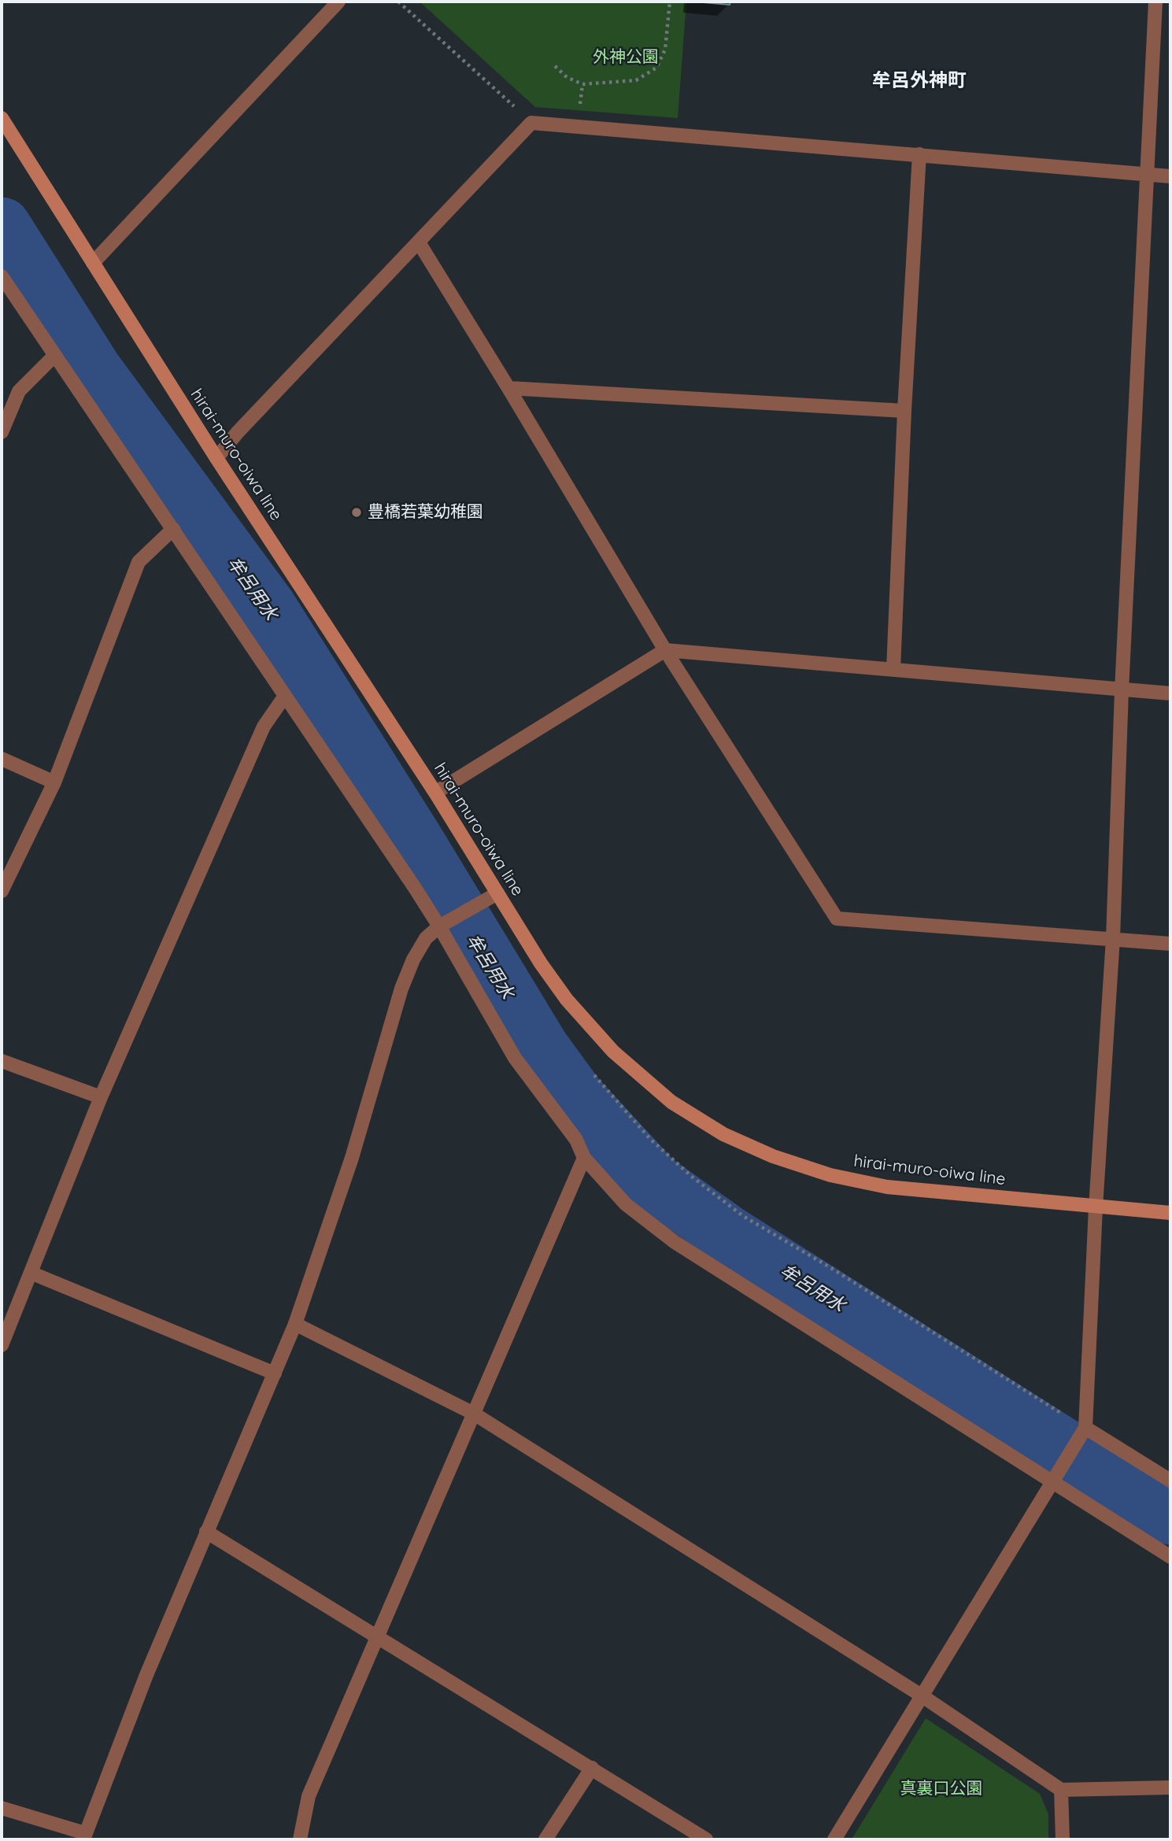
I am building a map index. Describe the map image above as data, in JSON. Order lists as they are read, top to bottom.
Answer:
{
  "streets": {
    "main road": ["hirai-muro-oiwa line"]
  },
  "districts": ["牟呂外神町"],
  "water": ["牟呂用水"],
  "parks": ["外神公園", "真裏口公園"],
  "places": ["豊橋若葉幼稚園"]
}
